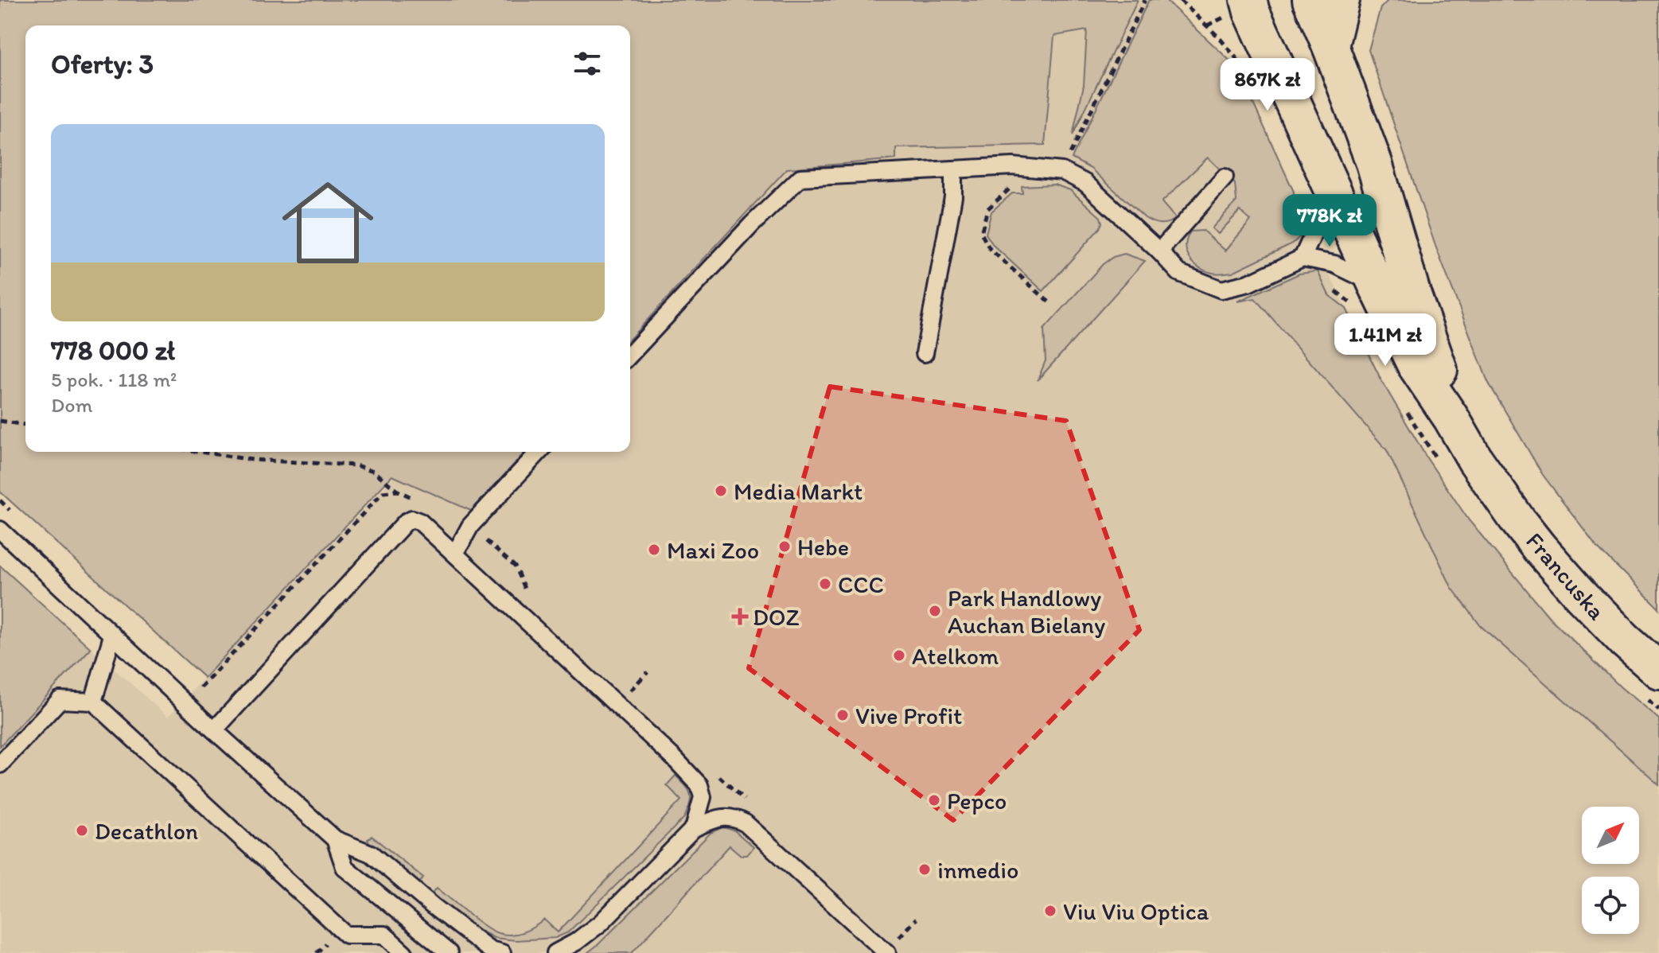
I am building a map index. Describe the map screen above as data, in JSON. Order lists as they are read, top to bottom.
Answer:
{
  "streets": {
    "main road": ["Francuska"]
  },
  "places": {
    "other": [
      "Media Markt",
      "Hebe",
      "Maxi Zoo",
      "CCC",
      "Park Handlowy Auchan Bielany",
      "Atelkom",
      "Vive Profit",
      "Pepco",
      "Decathlon",
      "inmedio",
      "Viu Viu Optica"
    ],
    "health": ["DOZ"]
  },
  "north": "top right",
  "page": {
    "heading": "Oferty: 3",
    "price": ["867K zł", "778K zł", "1.41M zł"],
    "list": [
      {
        "name": "778 000 zł",
        "note": "5 pok. · 118 m² · Dom"
      }
    ]
  }
}
